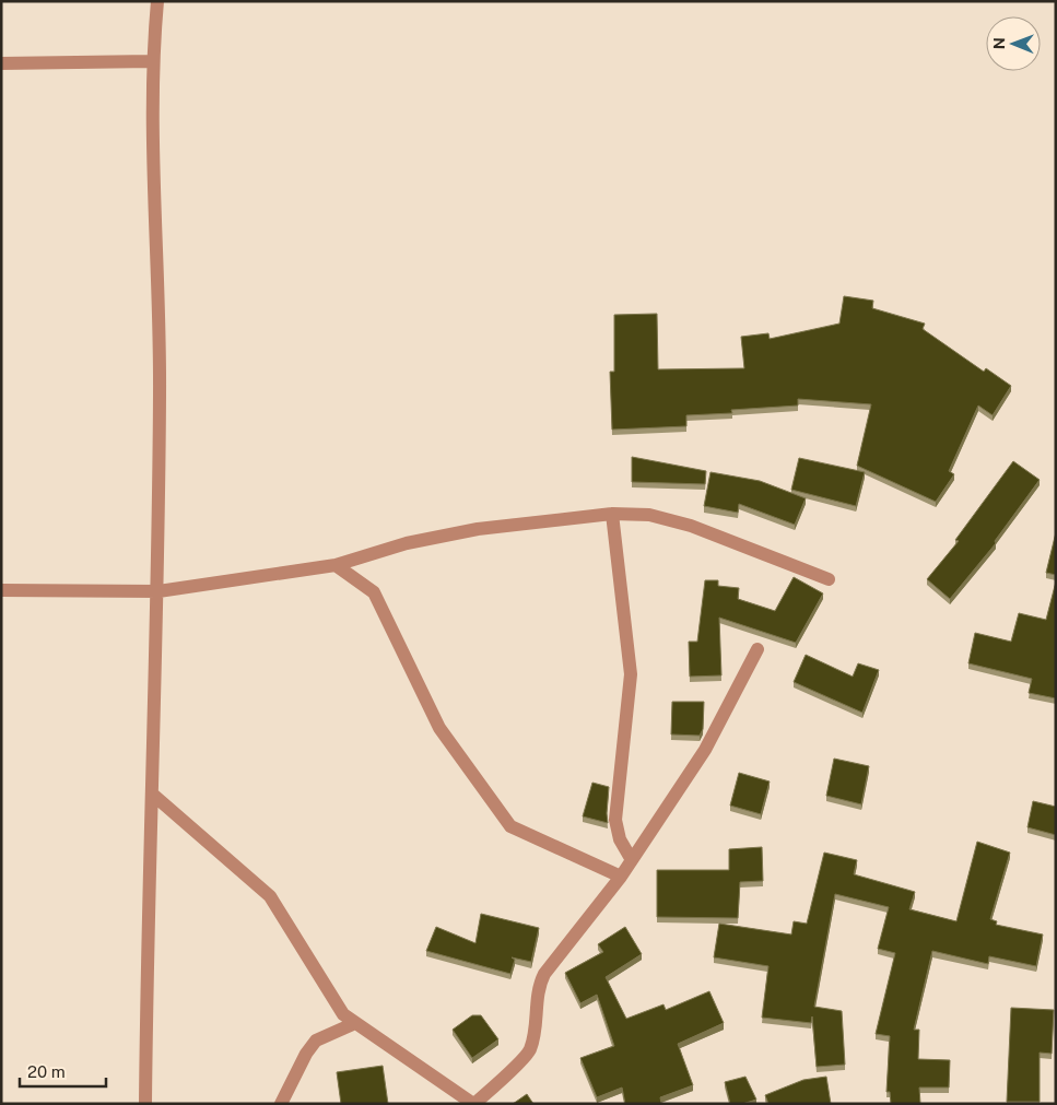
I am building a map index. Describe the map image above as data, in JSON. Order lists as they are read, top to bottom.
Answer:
{
  "scale_bar": "20 m",
  "north": "left"
}
